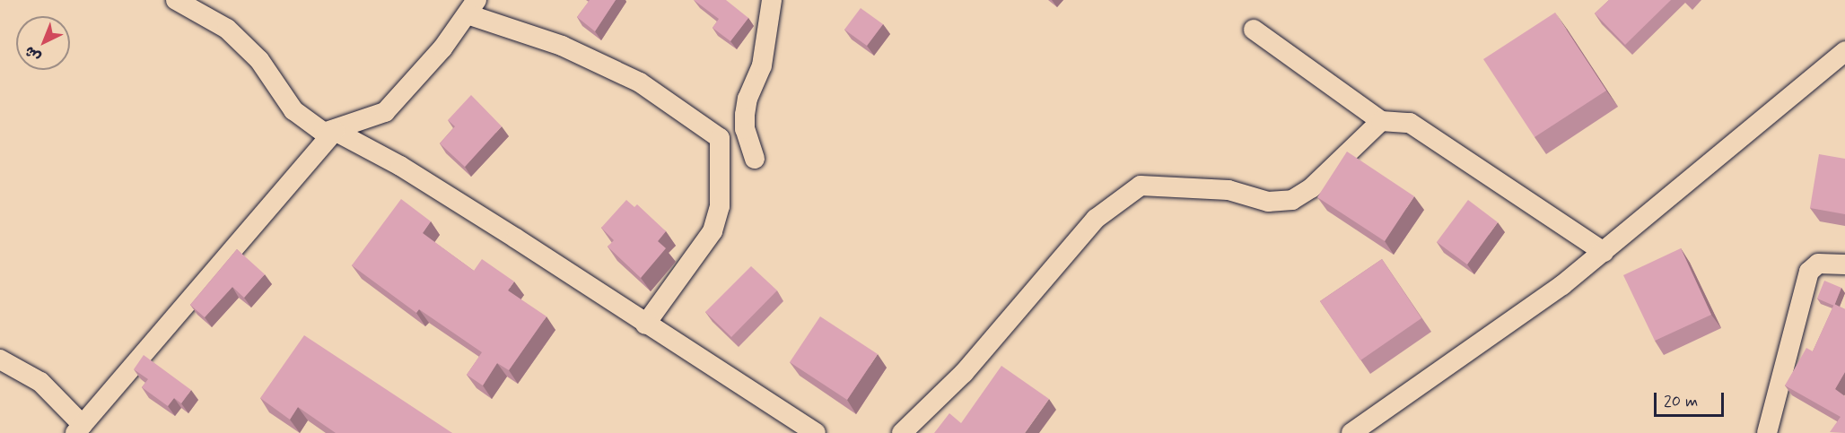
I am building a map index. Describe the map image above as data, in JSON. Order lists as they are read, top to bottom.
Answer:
{
  "scale_bar": "20 m",
  "north": "bottom left"
}
